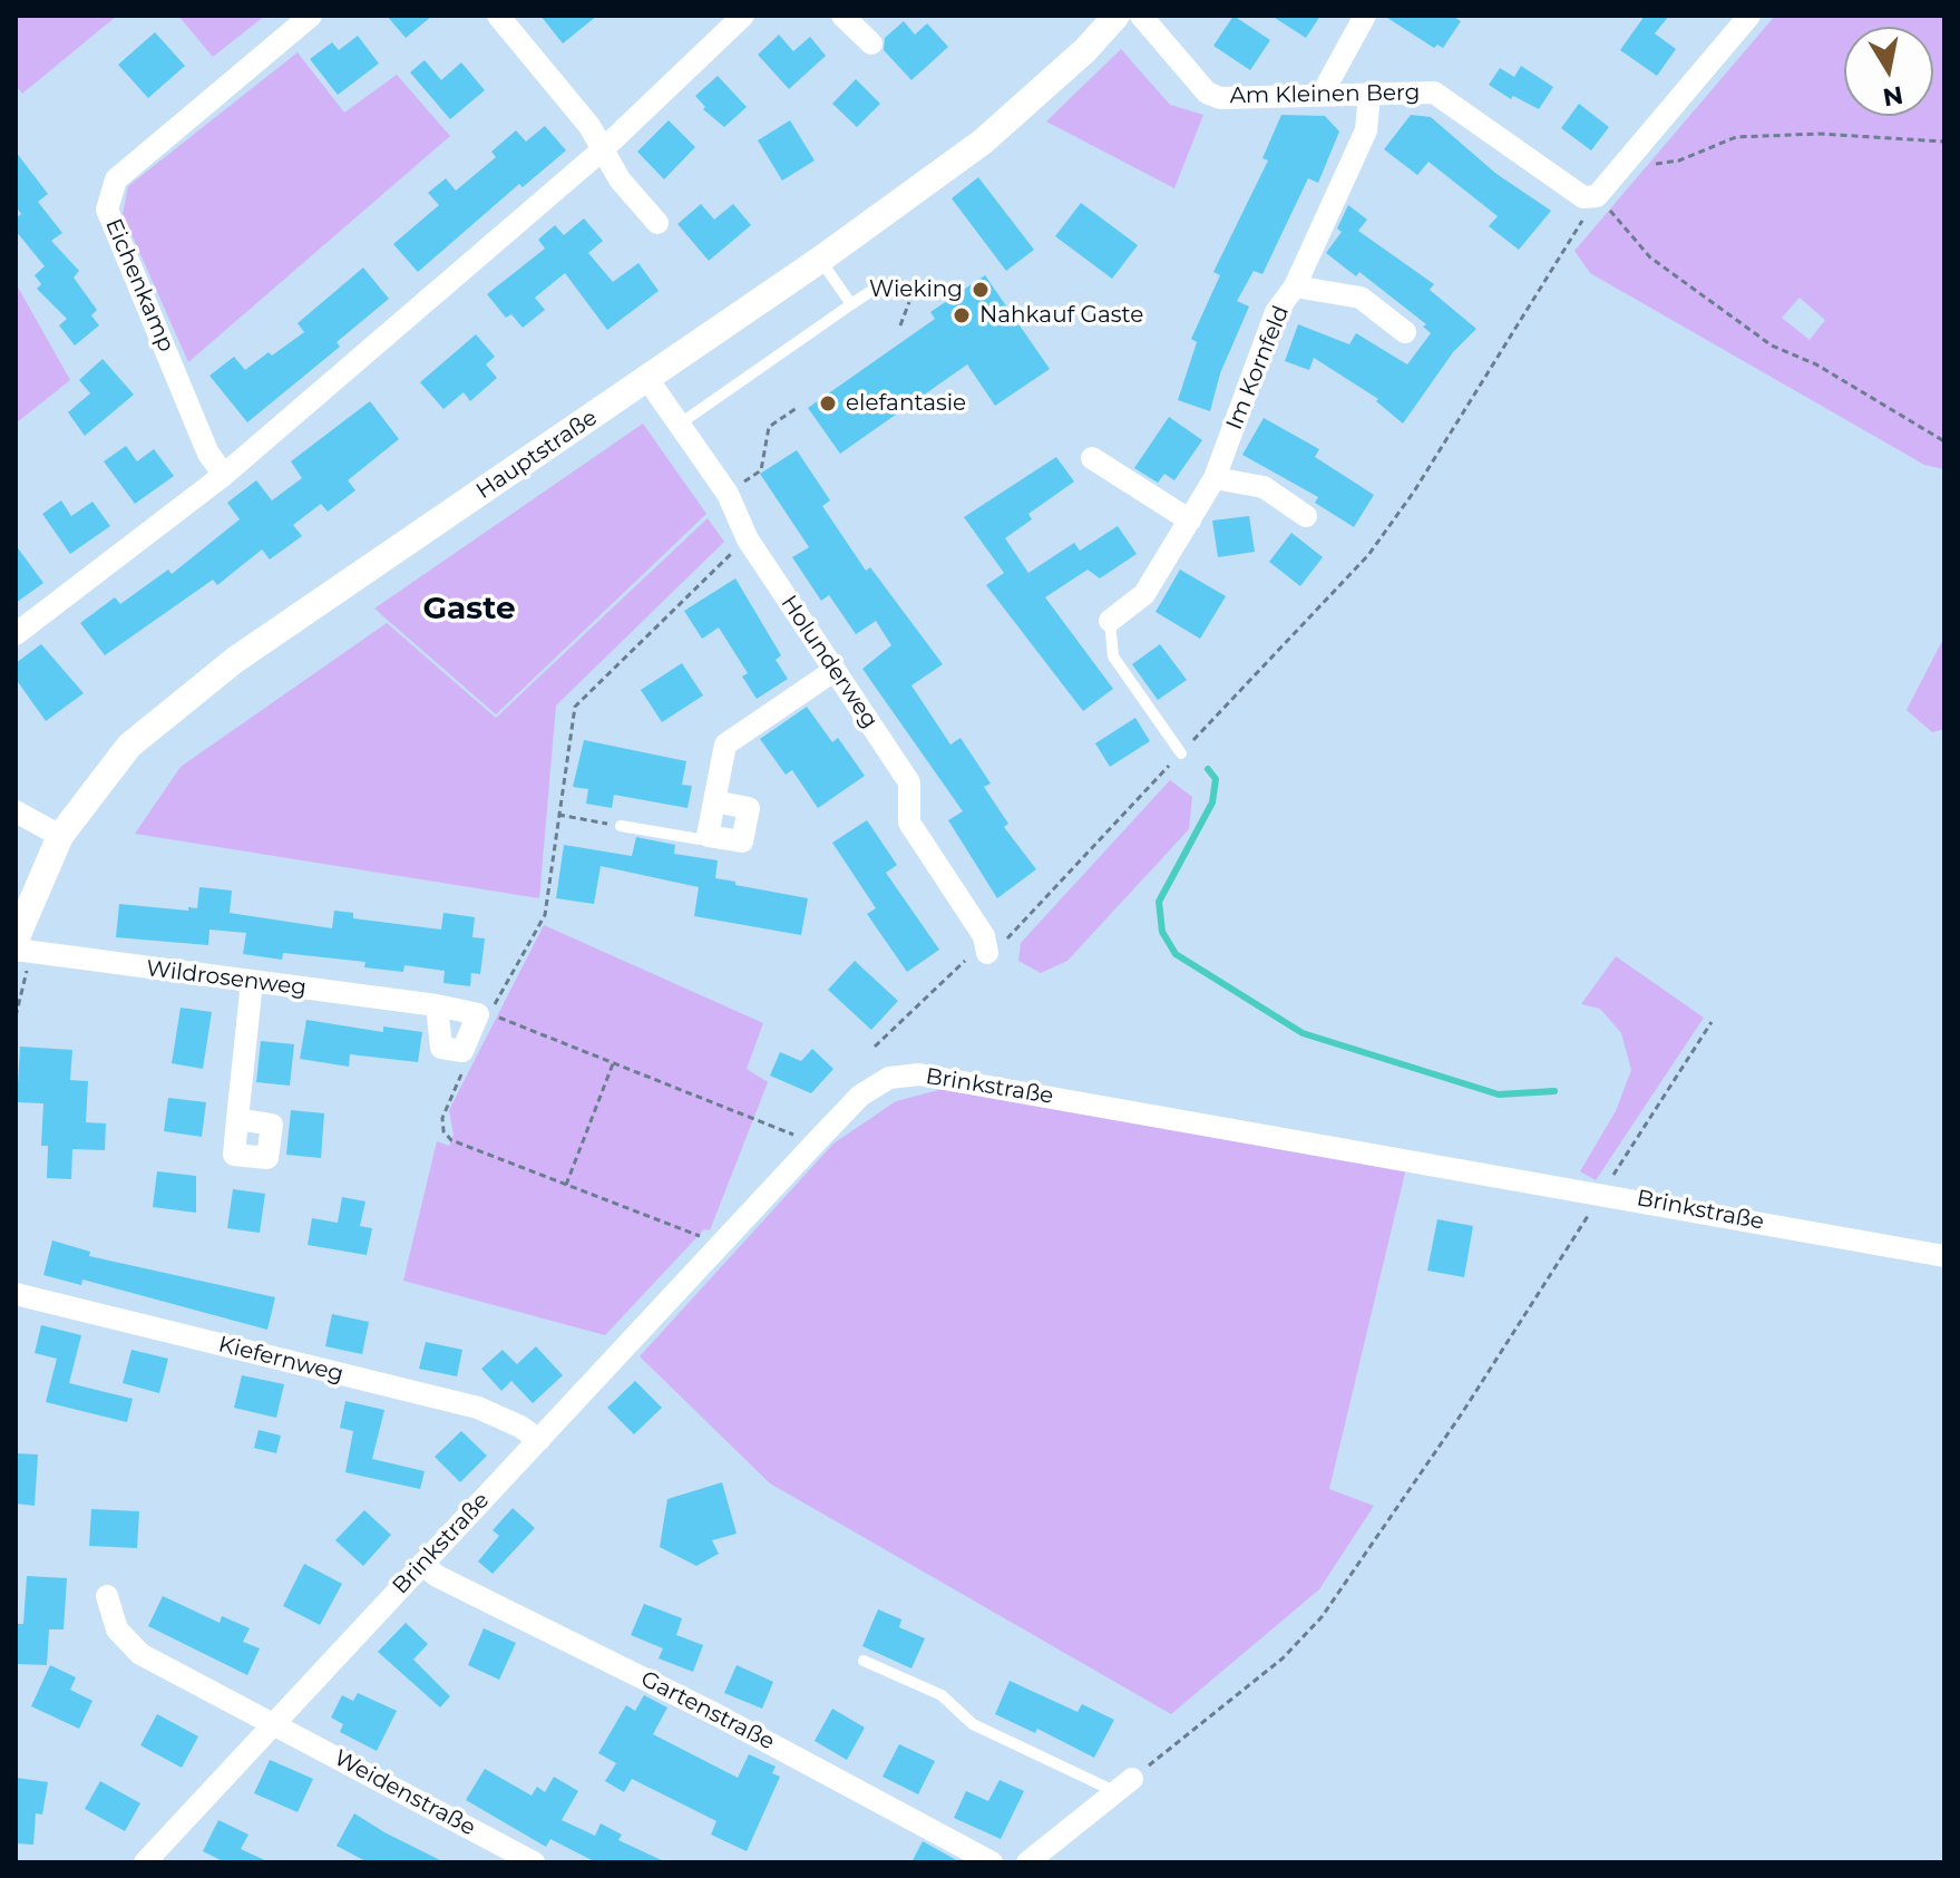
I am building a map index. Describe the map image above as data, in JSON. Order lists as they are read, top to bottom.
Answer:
{
  "streets": {
    "street": [
      "Am Kleinen Berg",
      "Eichenkamp",
      "Im Kornfeld",
      "Hauptstraße",
      "Holunderweg",
      "Wildrosenweg",
      "Brinkstraße",
      "Kiefernweg",
      "Gartenstraße",
      "Weidenstraße"
    ]
  },
  "crossings": [
    ["Am Kleinen Berg", "Im Kornfeld"],
    ["Hauptstraße", "Holunderweg"],
    ["Hauptstraße", "Wildrosenweg"],
    ["Brinkstraße", "Kiefernweg"],
    ["Brinkstraße", "Gartenstraße"],
    ["Brinkstraße", "Weidenstraße"]
  ],
  "districts": ["Gaste"],
  "places": ["Wieking", "Nahkauf Gaste", "elefantasie"],
  "north": "bottom"
}
